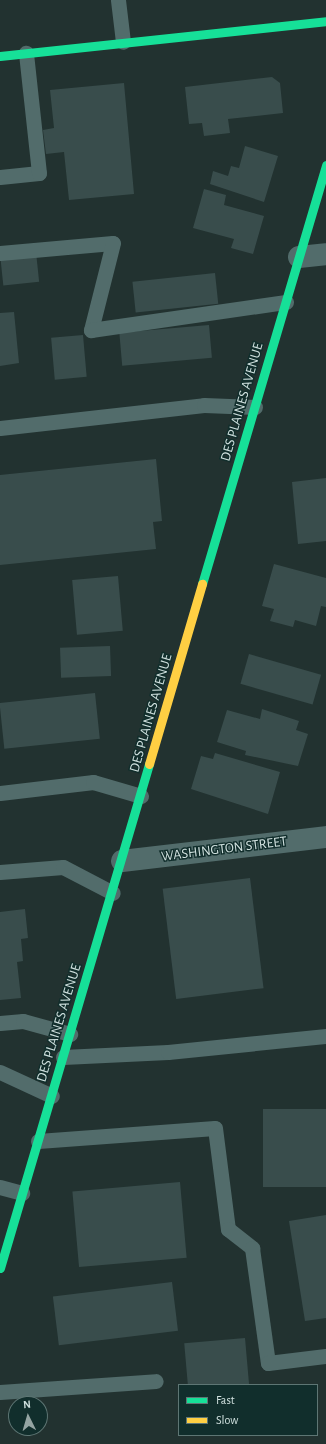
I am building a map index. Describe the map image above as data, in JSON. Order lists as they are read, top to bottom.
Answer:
{
  "streets": {
    "street": ["DES PLAINES AVENUE", "WASHINGTON STREET"]
  },
  "crossings": [
    ["DES PLAINES AVENUE", "WASHINGTON STREET"]
  ],
  "legend": ["Fast", "Slow"],
  "north": "top"
}
